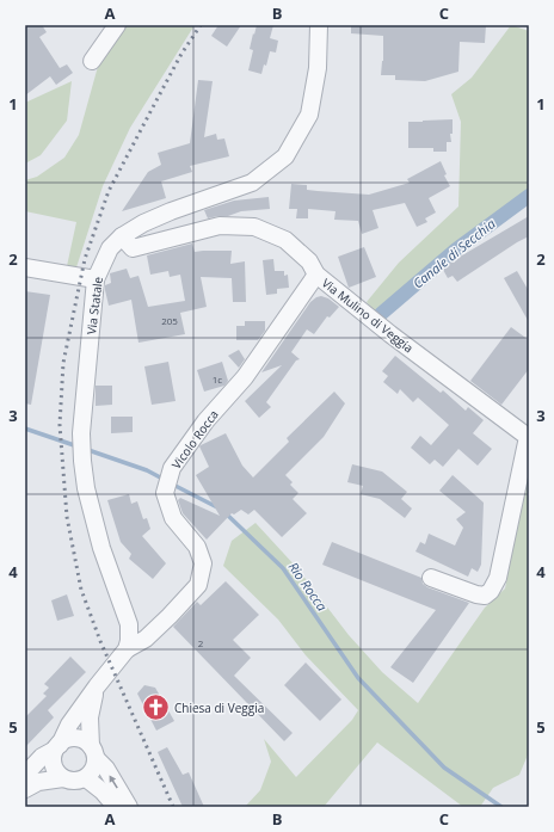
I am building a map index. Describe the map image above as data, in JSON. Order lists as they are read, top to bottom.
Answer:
{
  "streets": {
    "street": ["Via Statale", "Via Mulino di Veggia", "Vicolo Rocca"]
  },
  "crossings": [
    ["Via Statale", "Via Mulino di Veggia"],
    ["Via Statale", "Vicolo Rocca"],
    ["Via Mulino di Veggia", "Vicolo Rocca"]
  ],
  "water": ["Canale di Secchia", "Rio Rocca"],
  "places": {
    "church": ["Chiesa di Veggia"]
  },
  "house_numbers": ["205", "1c", "2"],
  "grid": {
    "columns": ["A", "B", "C"],
    "rows": [
      "1",
      "2",
      "3",
      "4",
      "5"
    ]
  }
}
